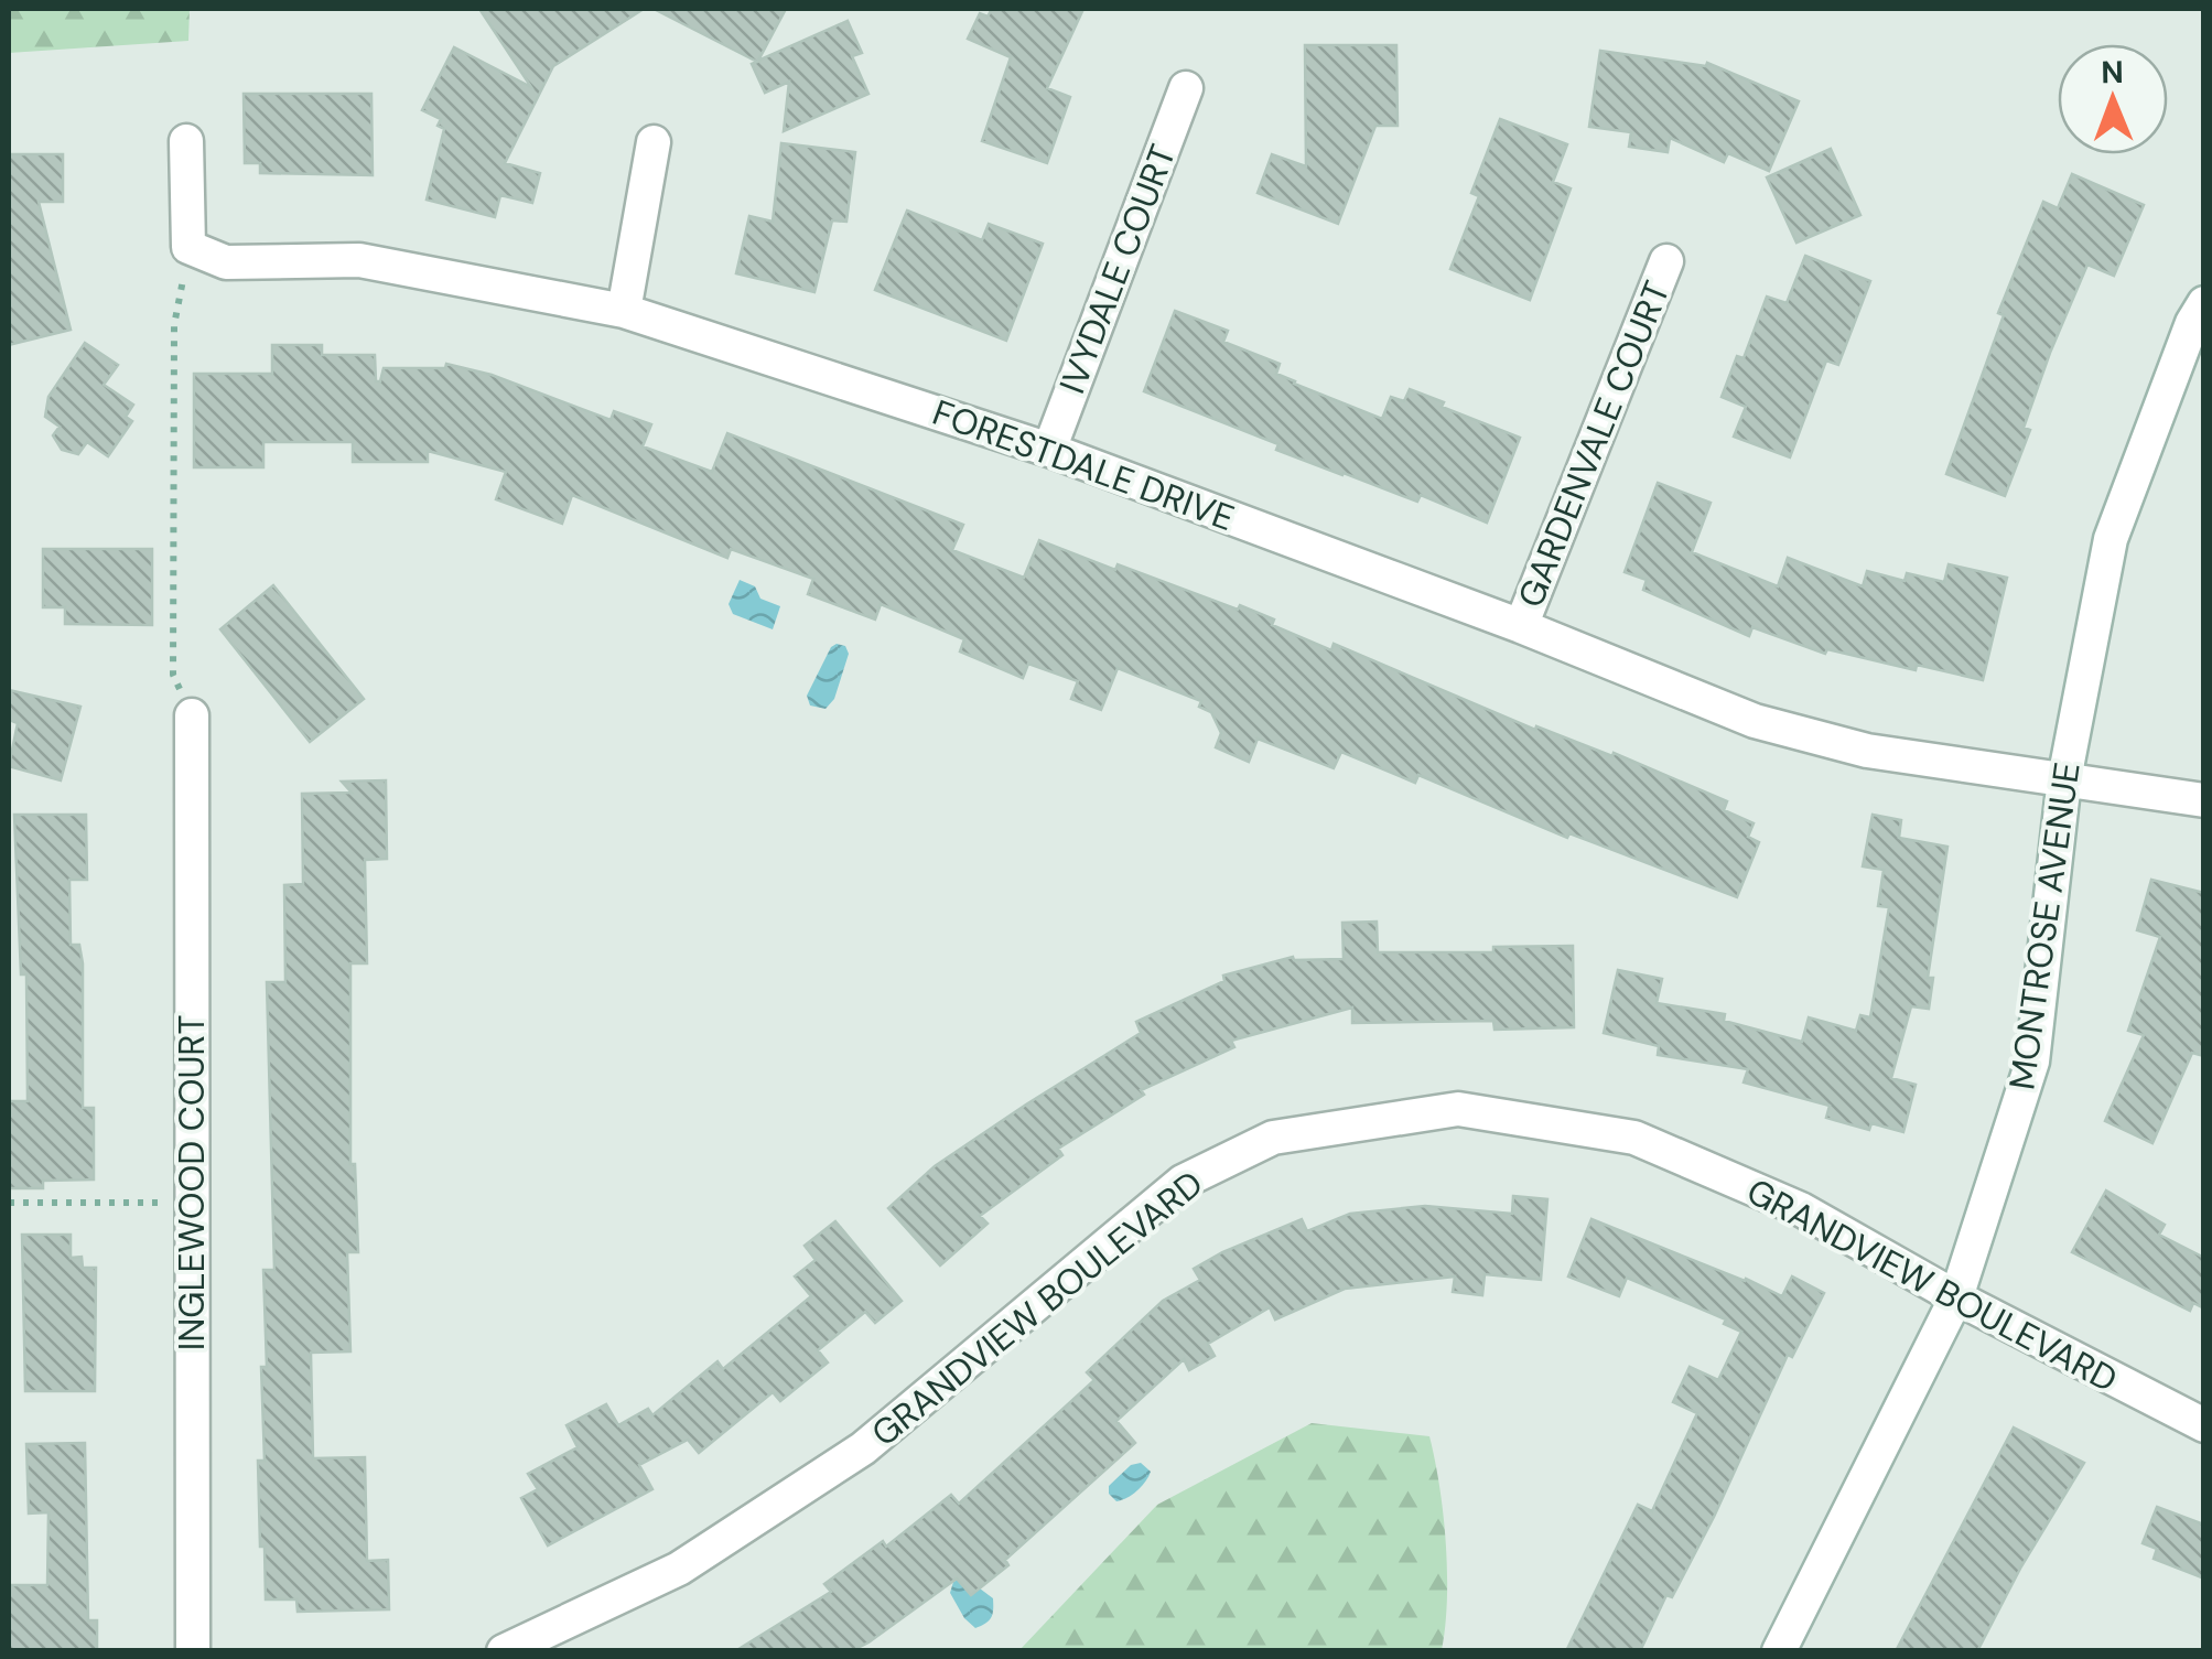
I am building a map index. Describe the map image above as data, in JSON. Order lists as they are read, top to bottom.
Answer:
{
  "streets": {
    "street": [
      "IVYDALE COURT",
      "GARDENVALE COURT",
      "FORESTDALE DRIVE",
      "MONTROSE AVENUE",
      "INGLEWOOD COURT",
      "GRANDVIEW BOULEVARD"
    ]
  },
  "crossings": [
    ["IVYDALE COURT", "FORESTDALE DRIVE"],
    ["GARDENVALE COURT", "FORESTDALE DRIVE"],
    ["FORESTDALE DRIVE", "MONTROSE AVENUE"],
    ["MONTROSE AVENUE", "GRANDVIEW BOULEVARD"]
  ],
  "north": "top"
}
